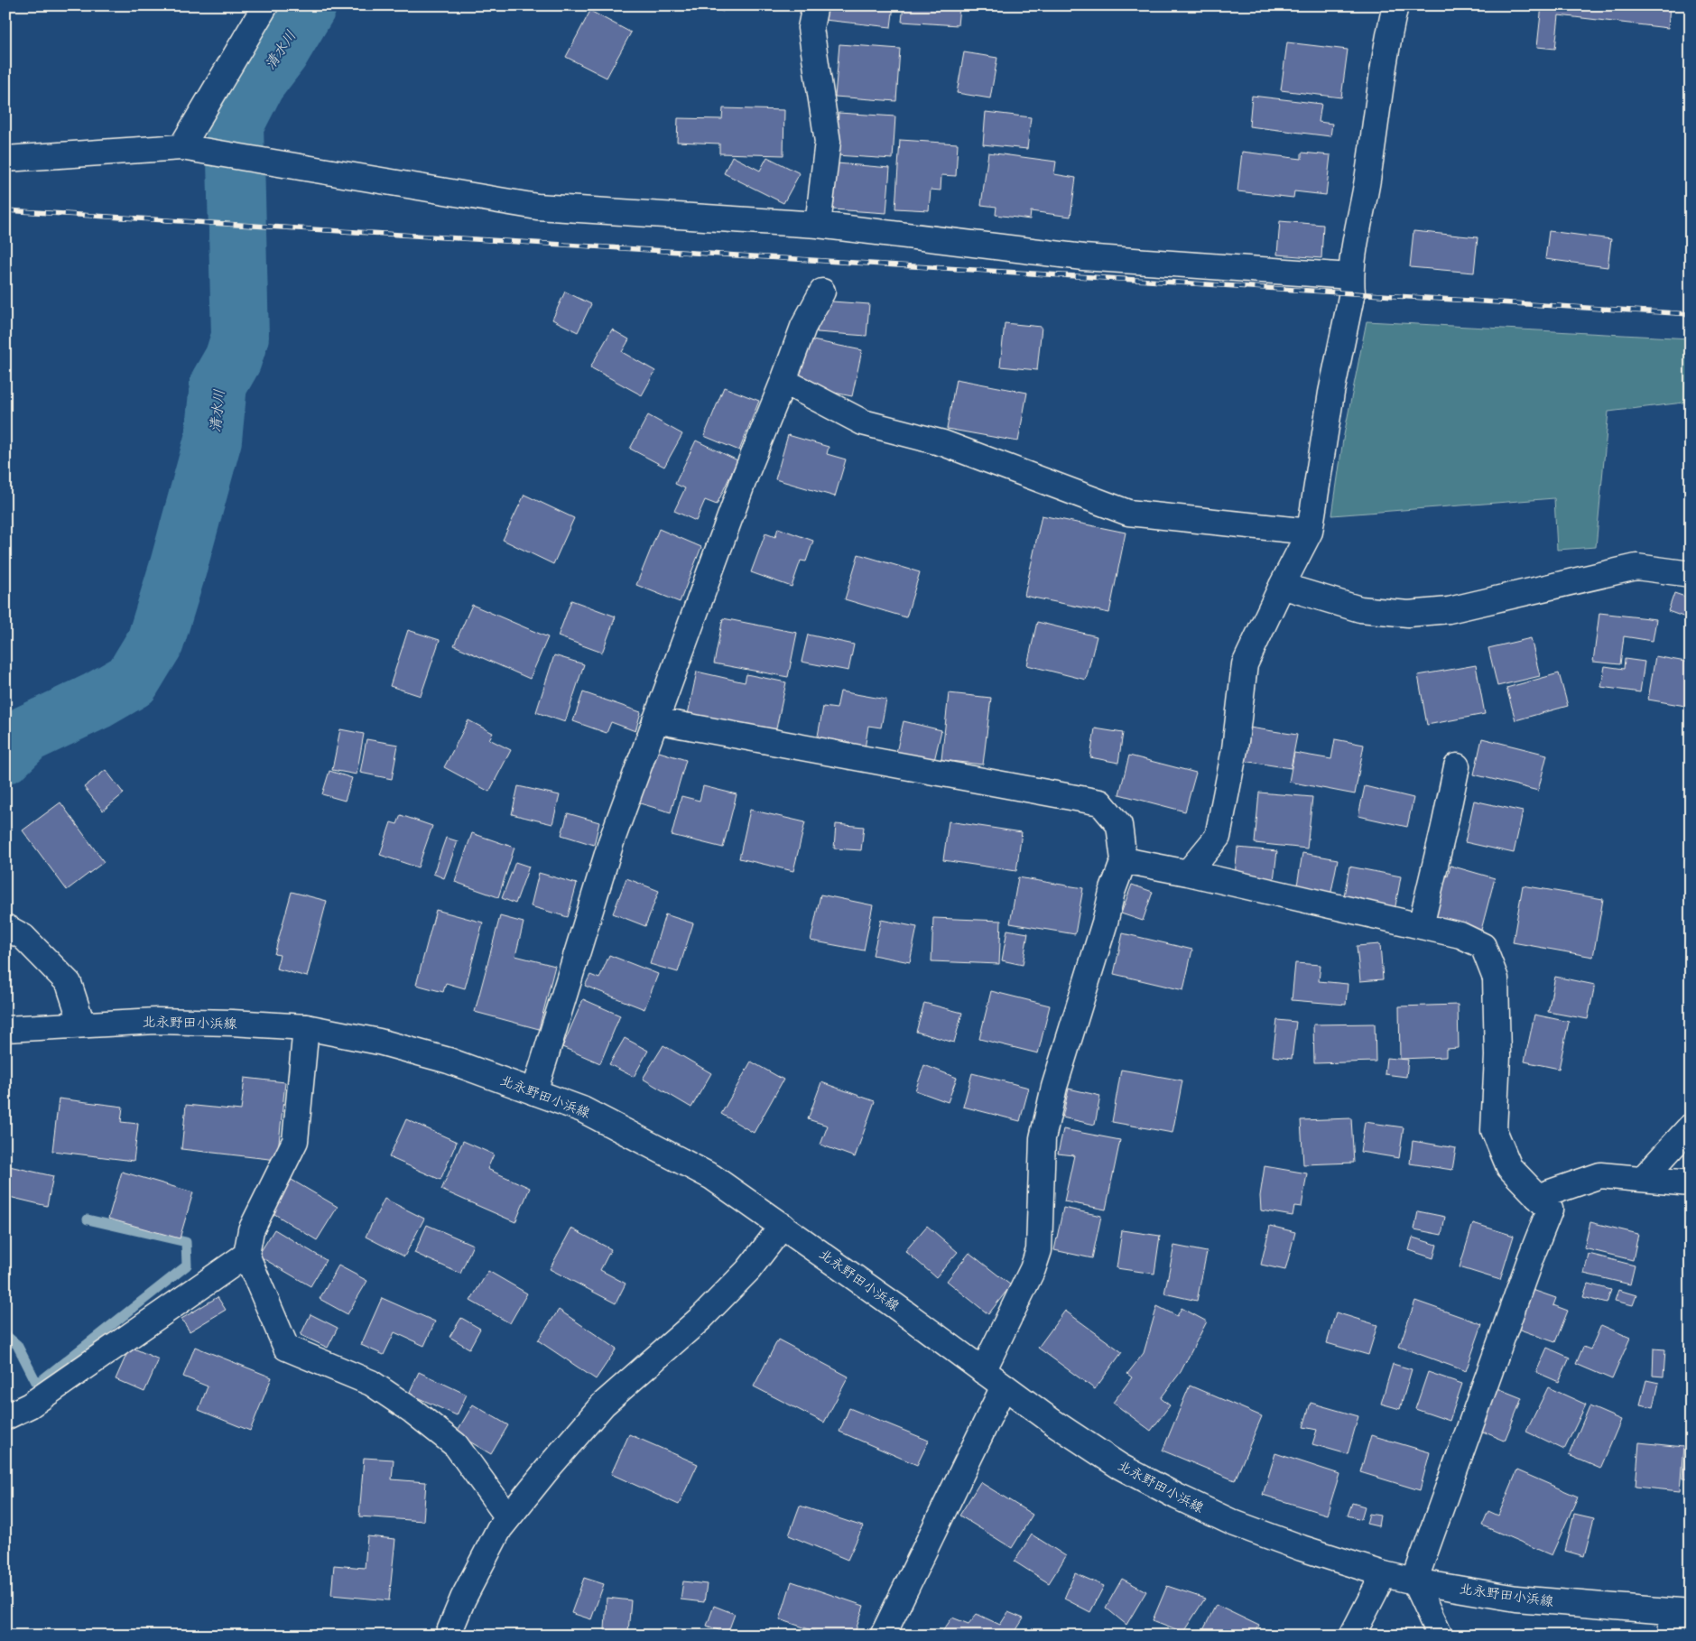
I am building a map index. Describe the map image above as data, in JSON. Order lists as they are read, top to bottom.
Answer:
{
  "streets": {
    "street": ["北永野田小浜線"]
  },
  "water": ["清水川"]
}
